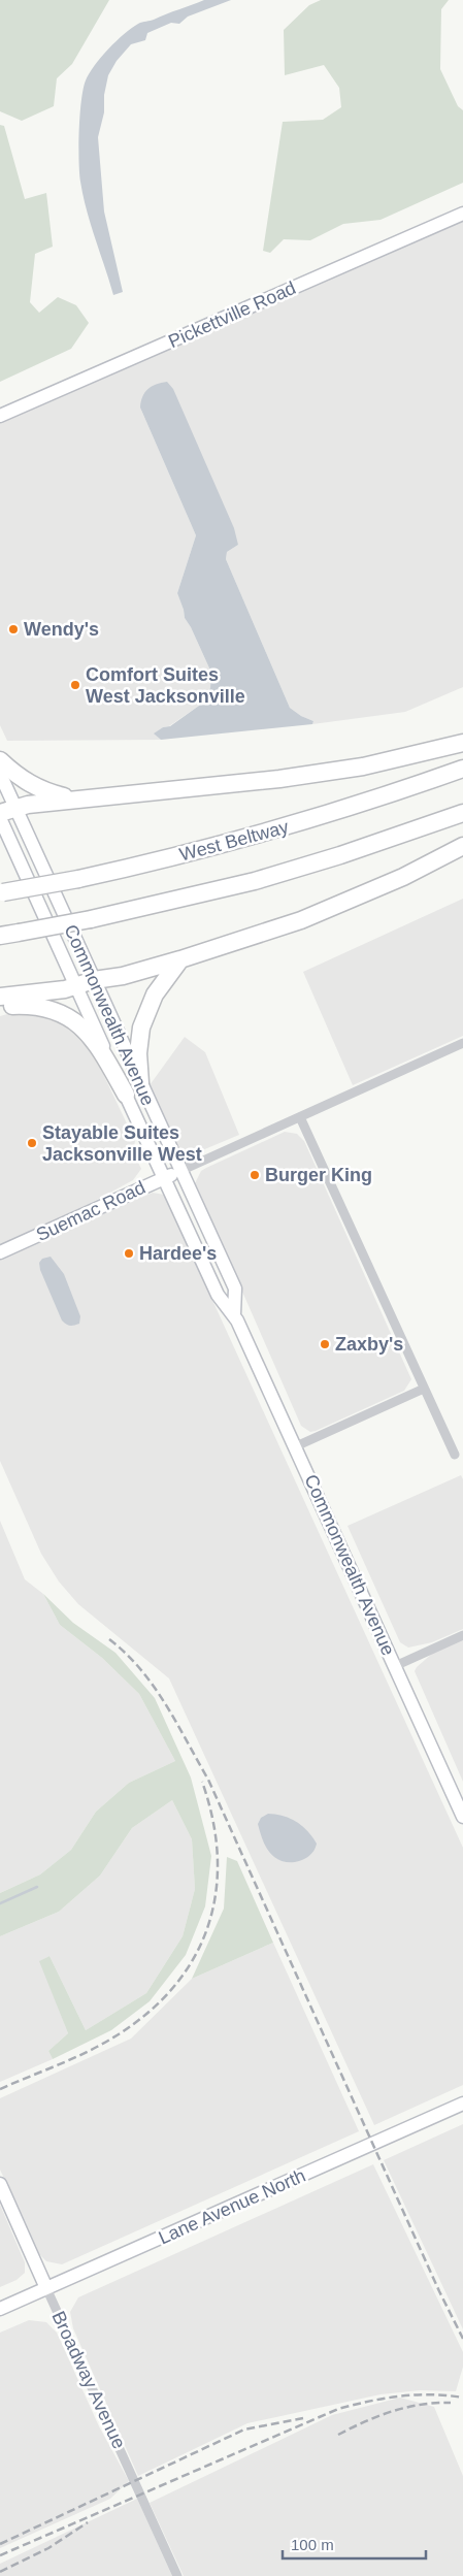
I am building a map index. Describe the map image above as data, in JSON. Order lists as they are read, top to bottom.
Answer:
{
  "streets": {
    "highway": ["West Beltway"],
    "main road": [
      "Pickettville Road",
      "Commonwealth Avenue",
      "Suemac Road",
      "Lane Avenue North",
      "Broadway Avenue"
    ]
  },
  "crossings": [
    ["Commonwealth Avenue", "Suemac Road"],
    ["Lane Avenue North", "Broadway Avenue"]
  ],
  "places": [
    "Wendy's",
    "Comfort Suites West Jacksonville",
    "Stayable Suites Jacksonville West",
    "Burger King",
    "Hardee's",
    "Zaxby's"
  ],
  "scale_bar": "100 m"
}
